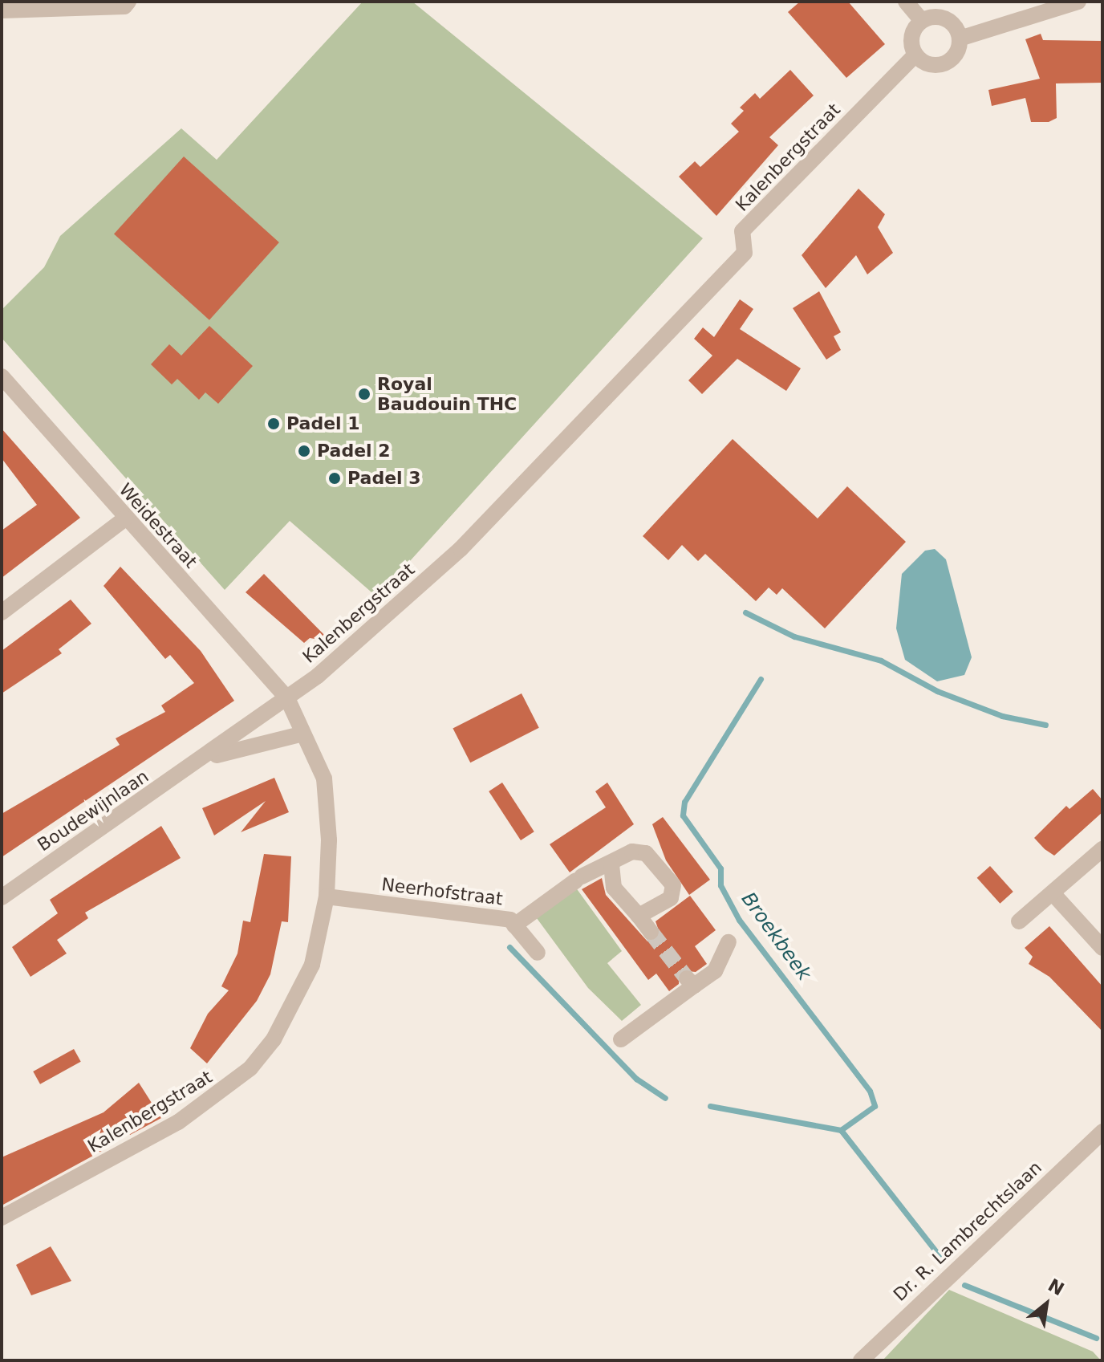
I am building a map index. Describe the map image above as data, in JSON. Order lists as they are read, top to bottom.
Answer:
{
  "streets": {
    "street": [
      "Kalenbergstraat",
      "Weidestraat",
      "Boudewijnlaan",
      "Neerhofstraat",
      "Dr. R. Lambrechtslaan"
    ]
  },
  "crossings": [
    ["Kalenbergstraat", "Weidestraat"],
    ["Kalenbergstraat", "Boudewijnlaan"],
    ["Kalenbergstraat", "Neerhofstraat"],
    ["Weidestraat", "Boudewijnlaan"]
  ],
  "water": ["Broekbeek"],
  "places": [
    "Royal Baudouin THC",
    "Padel 1",
    "Padel 2",
    "Padel 3"
  ],
  "north": "top right"
}
